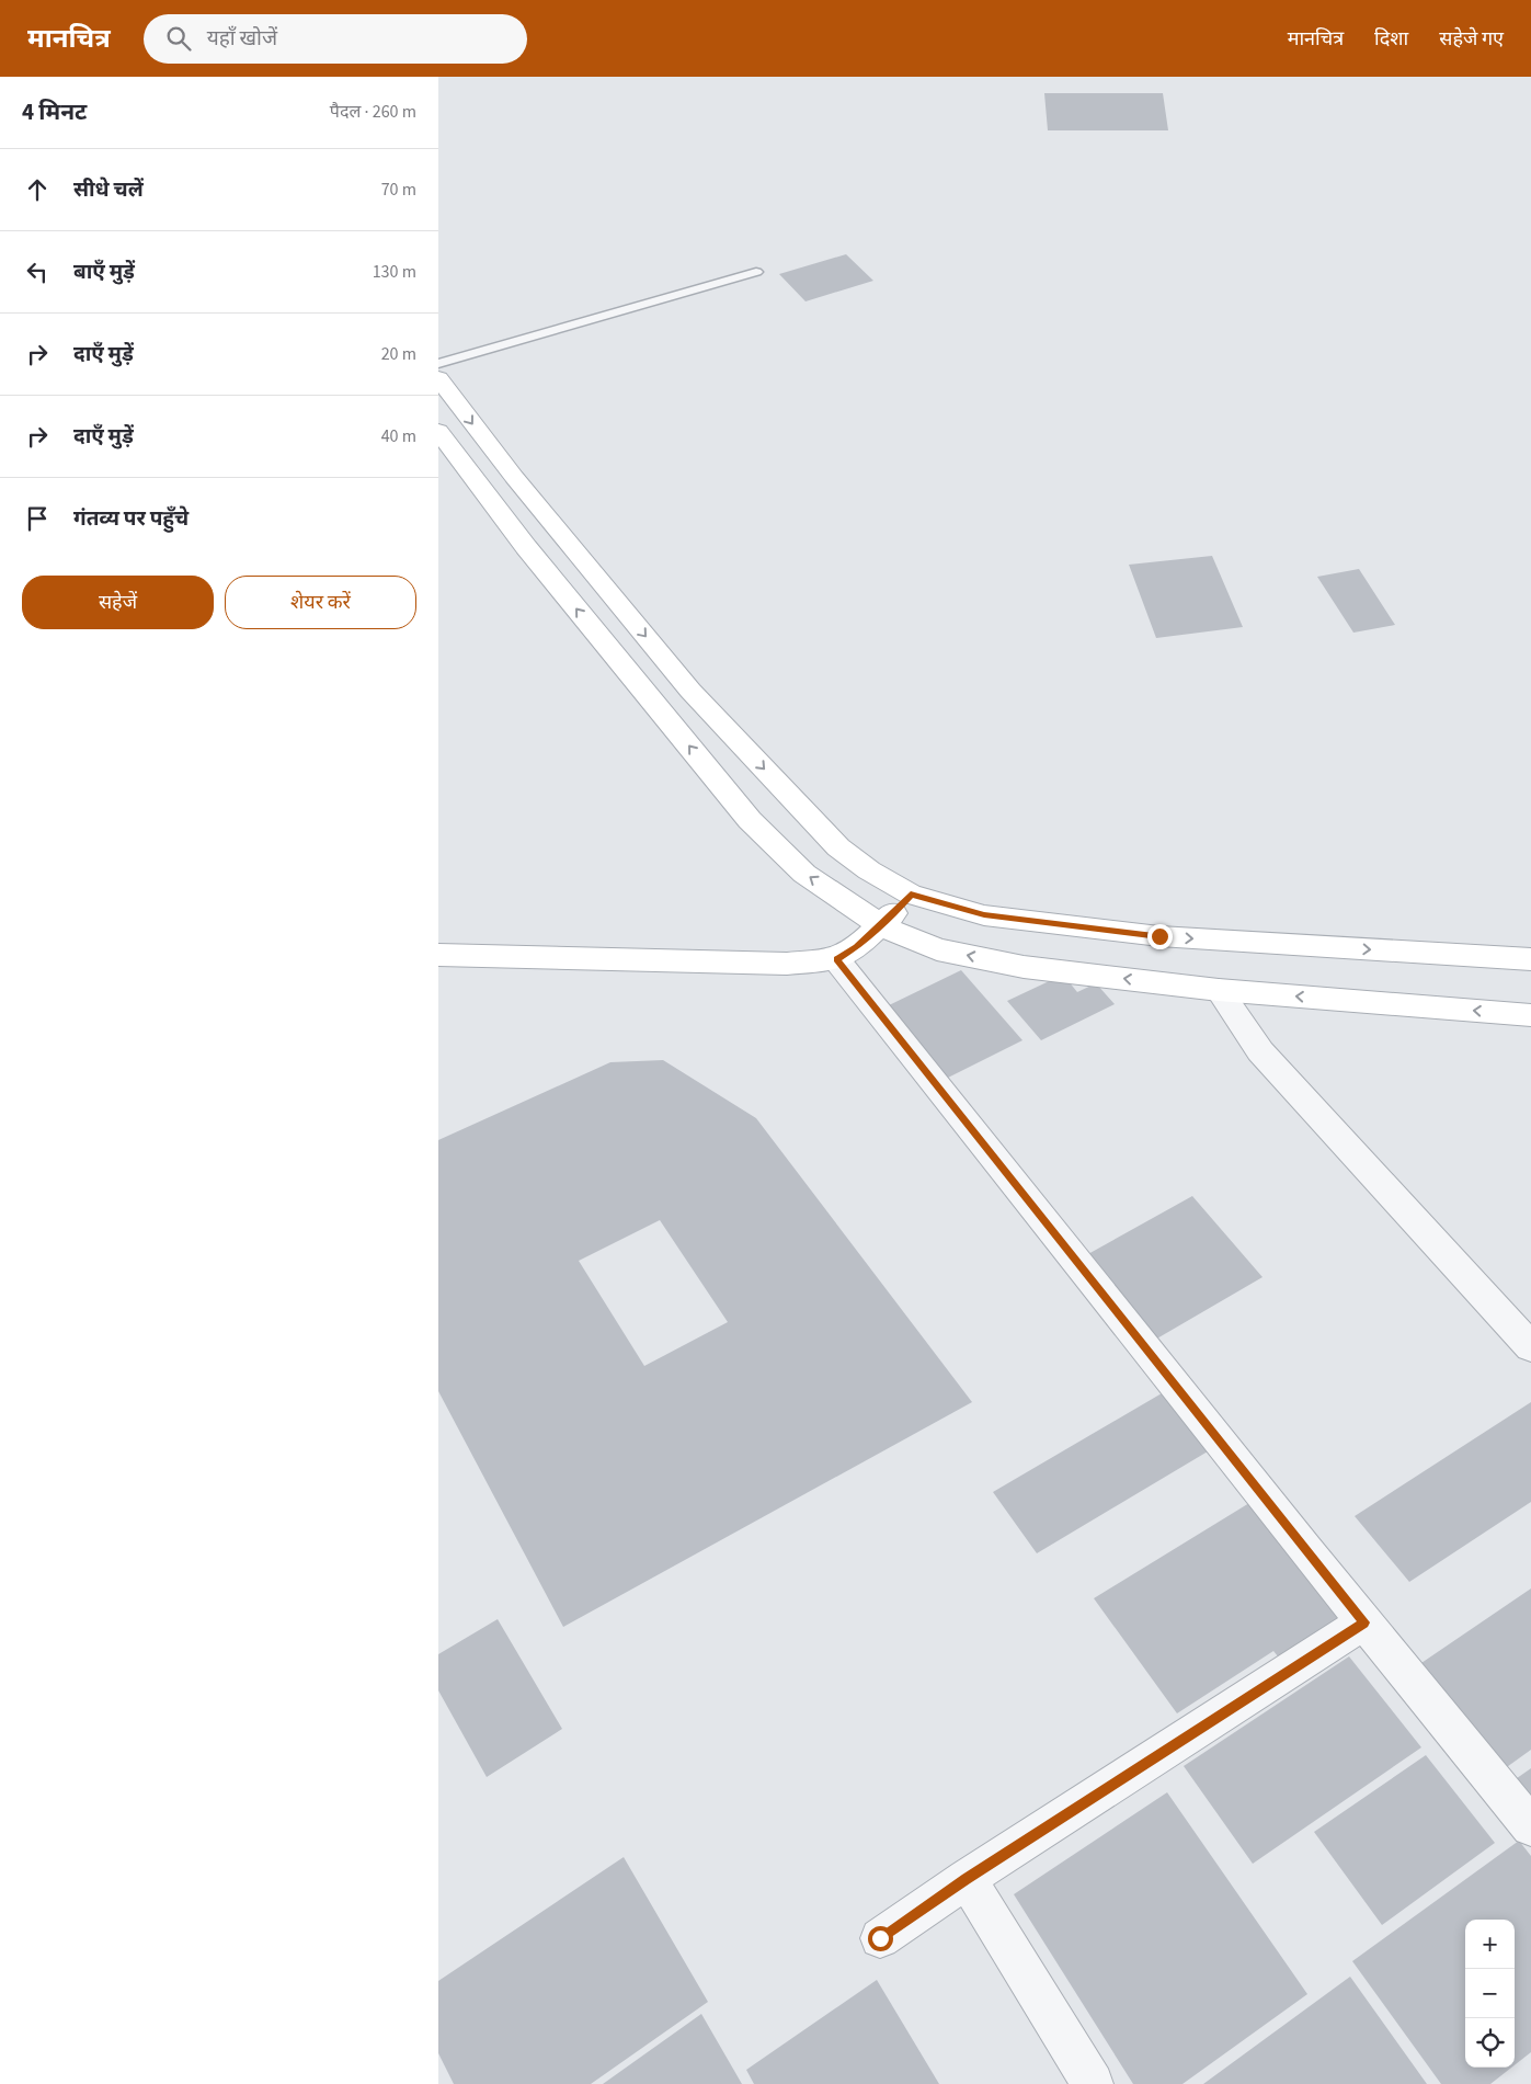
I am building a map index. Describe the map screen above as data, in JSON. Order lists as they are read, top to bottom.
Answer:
{
  "page": {
    "header": "मानचित्र",
    "search": "यहाँ खोजें",
    "nav": ["मानचित्र", "दिशा", "सहेजे गए"],
    "heading": ["4 मिनट", "पैदल · 260 m"],
    "list": [
      ["सीधे चलें", "70 m"],
      ["बाएँ मुड़ें", "130 m"],
      ["दाएँ मुड़ें", "20 m"],
      ["दाएँ मुड़ें", "40 m"],
      "गंतव्य पर पहुँचे"
    ],
    "buttons": ["सहेजें", "शेयर करें"],
    "map_buttons": ["+", "−"]
  }
}
